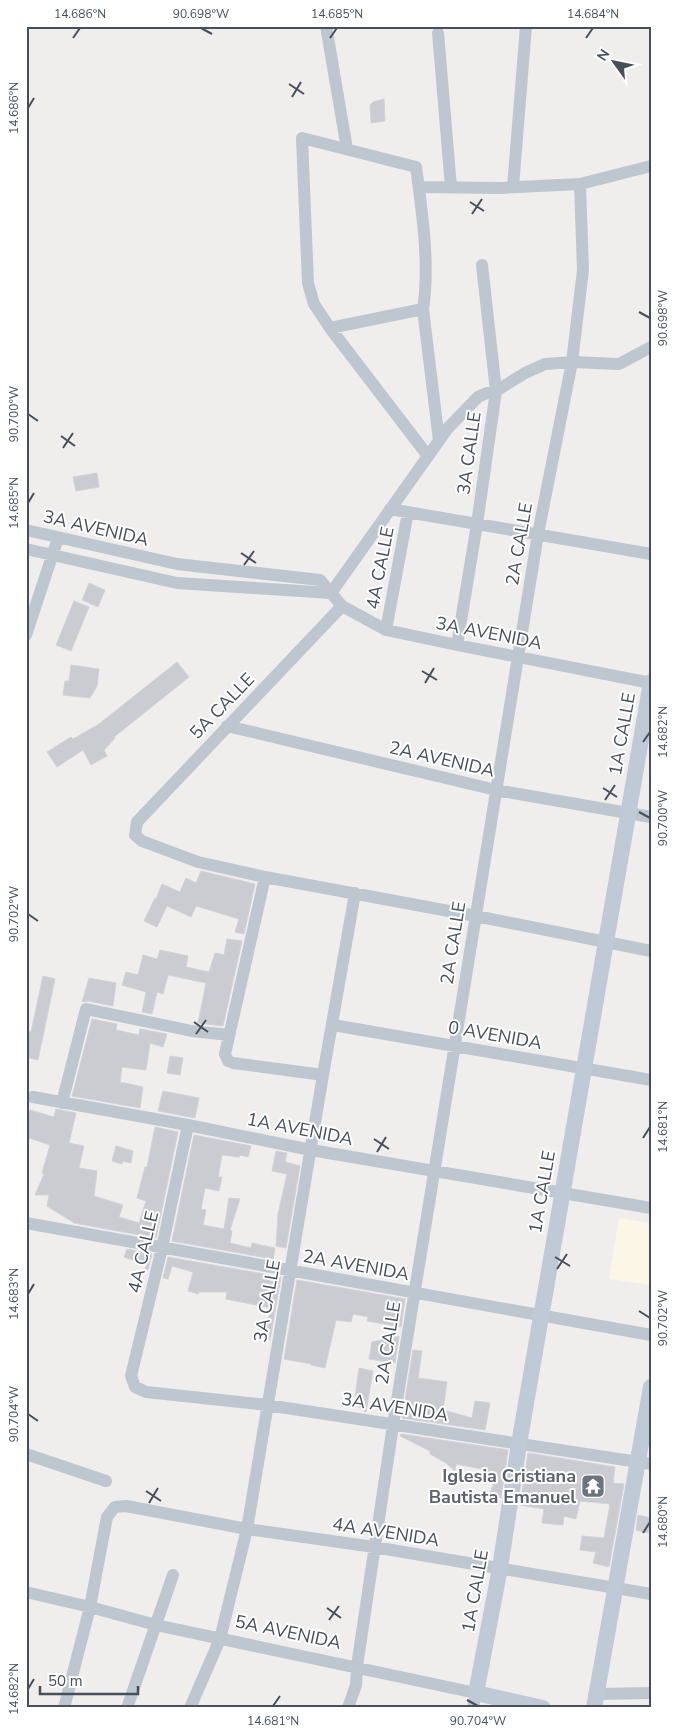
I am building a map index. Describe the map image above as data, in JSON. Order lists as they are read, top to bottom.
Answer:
{
  "streets": {
    "main road": ["1A CALLE", "5A AVENIDA"],
    "street": [
      "3A CALLE",
      "3A AVENIDA",
      "2A CALLE",
      "4A CALLE",
      "5A CALLE",
      "2A AVENIDA",
      "0 AVENIDA",
      "1A AVENIDA",
      "4A AVENIDA"
    ]
  },
  "crossings": [
    ["3A CALLE", "3A AVENIDA"],
    ["3A CALLE", "2A AVENIDA"],
    ["3A CALLE", "0 AVENIDA"],
    ["3A CALLE", "1A AVENIDA"],
    ["3A CALLE", "4A AVENIDA"],
    ["3A CALLE", "5A AVENIDA"],
    ["3A AVENIDA", "2A CALLE"],
    ["3A AVENIDA", "4A CALLE"],
    ["3A AVENIDA", "5A CALLE"],
    ["3A AVENIDA", "1A CALLE"],
    ["2A CALLE", "2A AVENIDA"],
    ["2A CALLE", "0 AVENIDA"],
    ["2A CALLE", "1A AVENIDA"],
    ["2A CALLE", "4A AVENIDA"],
    ["2A CALLE", "5A AVENIDA"],
    ["4A CALLE", "2A AVENIDA"],
    ["4A CALLE", "1A AVENIDA"],
    ["5A CALLE", "2A AVENIDA"],
    ["1A CALLE", "2A AVENIDA"],
    ["1A CALLE", "0 AVENIDA"],
    ["1A CALLE", "1A AVENIDA"],
    ["1A CALLE", "4A AVENIDA"],
    ["1A CALLE", "5A AVENIDA"],
    ["4A AVENIDA", "5A AVENIDA"]
  ],
  "places": {
    "temple": ["Iglesia Cristiana Bautista Emanuel"]
  },
  "scale_bar": "50 m",
  "north": "top left",
  "coordinates": [
    "14.686°N",
    "90.698°W",
    "14.685°N",
    "14.684°N",
    "90.700°W",
    "14.682°N",
    "90.702°W",
    "14.681°N",
    "14.683°N",
    "90.704°W",
    "14.680°N"
  ]
}
